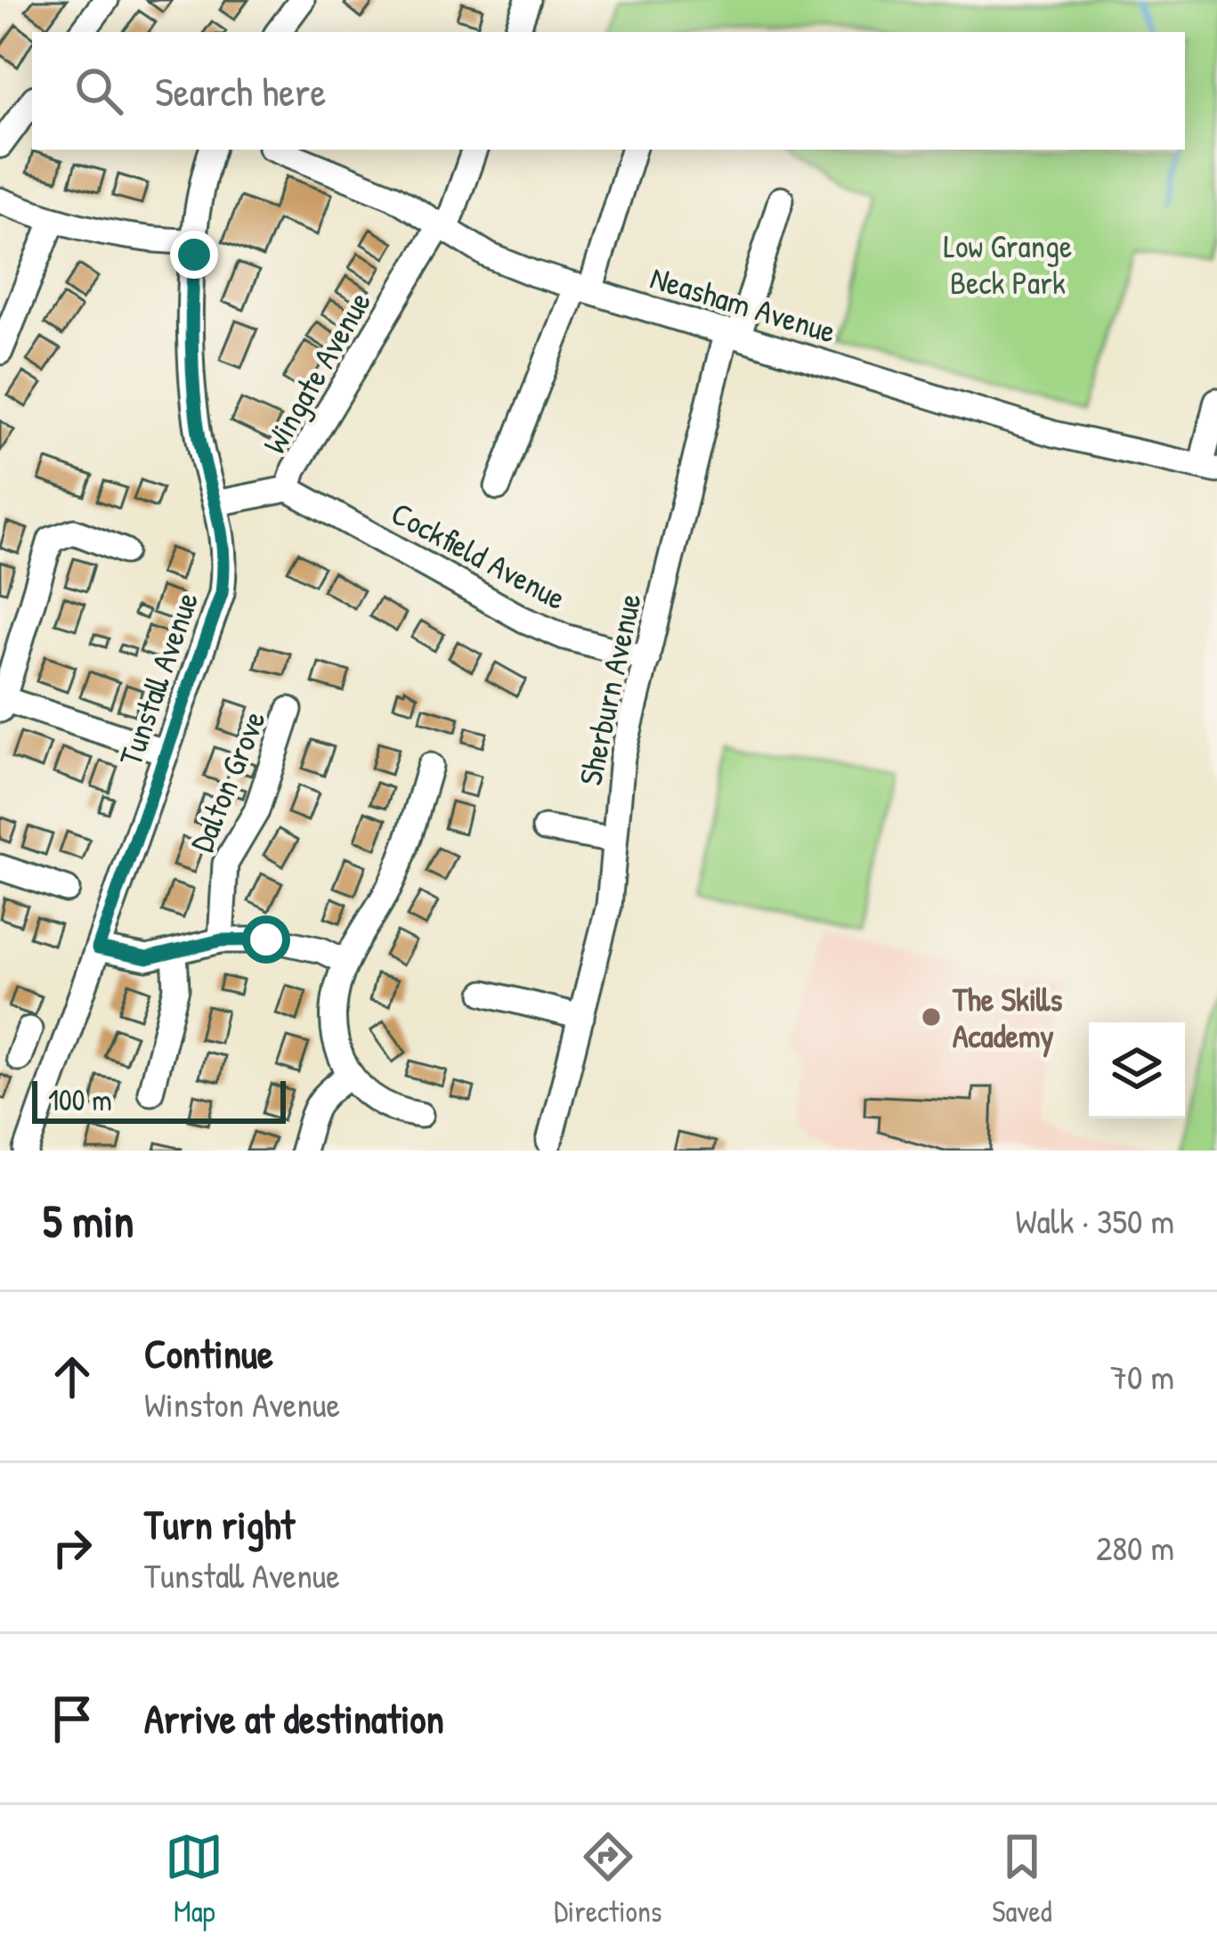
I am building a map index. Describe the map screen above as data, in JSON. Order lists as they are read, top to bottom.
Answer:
{
  "streets": {
    "street": [
      "Neasham Avenue",
      "Wingate Avenue",
      "Cockfield Avenue",
      "Tunstall Avenue",
      "Sherburn Avenue",
      "Dalton Grove"
    ]
  },
  "crossings": [
    ["Neasham Avenue", "Wingate Avenue"],
    ["Neasham Avenue", "Sherburn Avenue"],
    ["Wingate Avenue", "Cockfield Avenue"],
    ["Wingate Avenue", "Tunstall Avenue"],
    ["Cockfield Avenue", "Sherburn Avenue"]
  ],
  "parks": ["Low Grange Beck Park"],
  "places": ["The Skills Academy"],
  "scale_bar": "100 m",
  "page": {
    "search": "Search here",
    "scale": "100 m",
    "heading": ["5 min", "Walk · 350 m"],
    "list": [
      ["Continue", "Winston Avenue", "70 m"],
      ["Turn right", "Tunstall Avenue", "280 m"],
      "Arrive at destination"
    ],
    "nav": ["Map", "Directions", "Saved"]
  }
}
